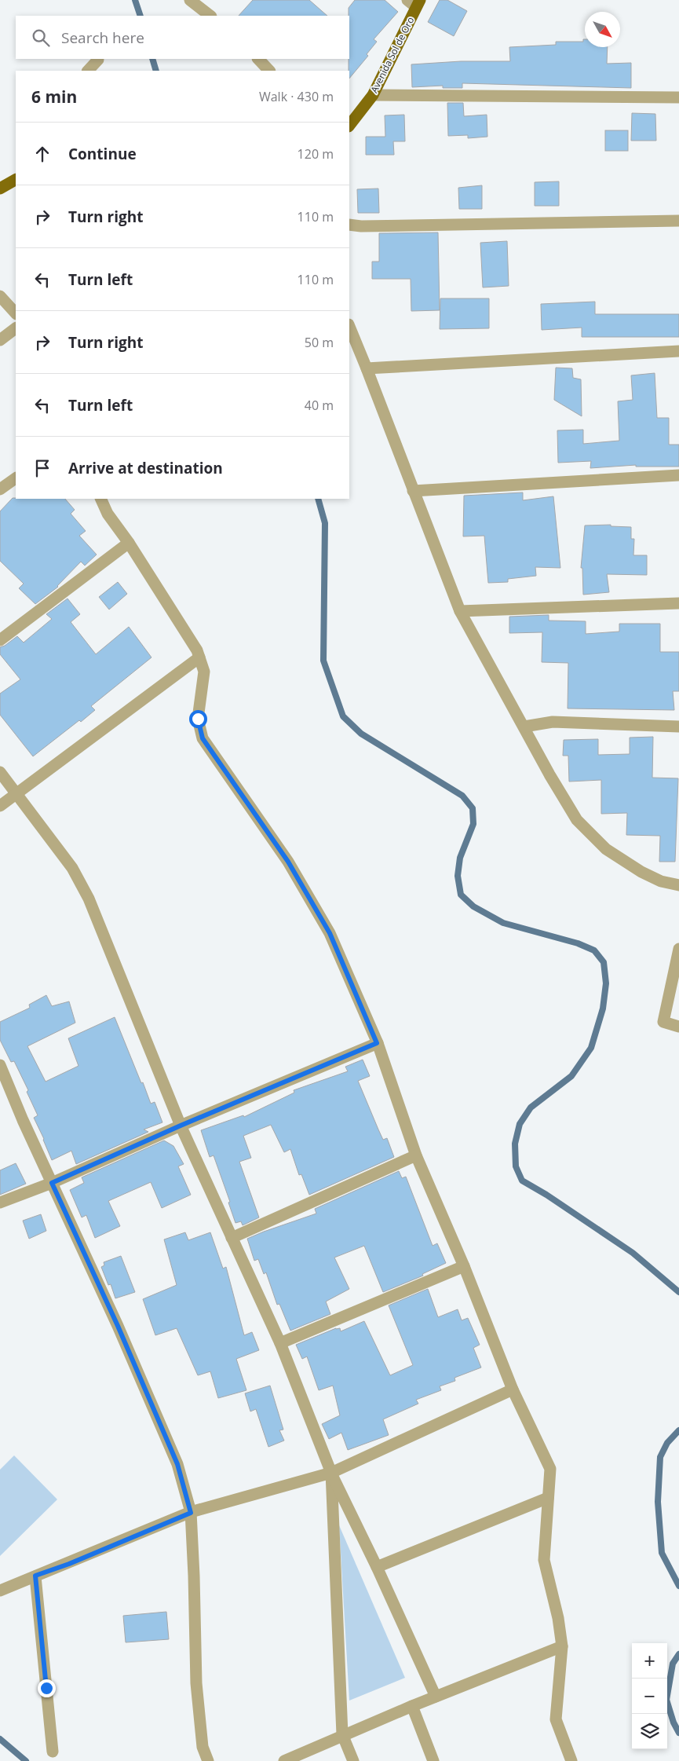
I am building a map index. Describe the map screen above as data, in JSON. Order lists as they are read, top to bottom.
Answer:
{
  "streets": {
    "main road": ["Avenida Sol de Oro"]
  },
  "north": "bottom right",
  "page": {
    "search": "Search here",
    "heading": ["6 min", "Walk · 430 m"],
    "list": [
      ["Continue", "120 m"],
      ["Turn right", "110 m"],
      ["Turn left", "110 m"],
      ["Turn right", "50 m"],
      ["Turn left", "40 m"],
      "Arrive at destination"
    ],
    "map_buttons": ["+", "−"]
  }
}
